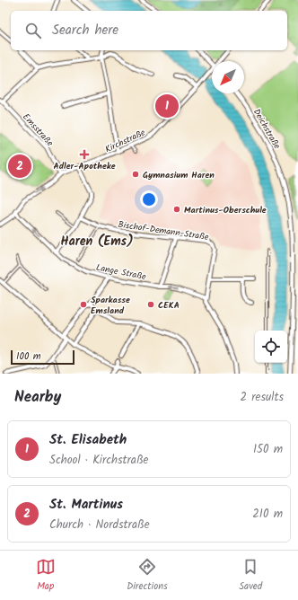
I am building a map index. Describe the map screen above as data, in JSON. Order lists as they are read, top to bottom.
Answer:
{
  "streets": {
    "street": [
      "Deichstraße",
      "Emsstraße",
      "Kirchstraße",
      "Bischof-Demann-Straße",
      "Lange Straße"
    ]
  },
  "crossings": [
    ["Emsstraße", "Kirchstraße"],
    ["Bischof-Demann-Straße", "Lange Straße"]
  ],
  "one_way": ["Lange Straße"],
  "districts": ["Haren (Ems)"],
  "places": {
    "health": ["Adler-Apotheke"],
    "other": [
      "Gymnasium Haren",
      "Martinus-Oberschule",
      "Sparkasse Emsland",
      "CEKA"
    ]
  },
  "scale_bar": "100 m",
  "north": "bottom left",
  "page": {
    "search": "Search here",
    "pins": ["1", "2"],
    "scale": "100 m",
    "heading": ["Nearby", "2 results"],
    "list": [
      {
        "mark": "1",
        "name": "St. Elisabeth",
        "note": "School · Kirchstraße",
        "value": "150 m"
      },
      {
        "mark": "2",
        "name": "St. Martinus",
        "note": "Church · Nordstraße",
        "value": "210 m"
      }
    ],
    "nav": ["Map", "Directions", "Saved"]
  }
}
